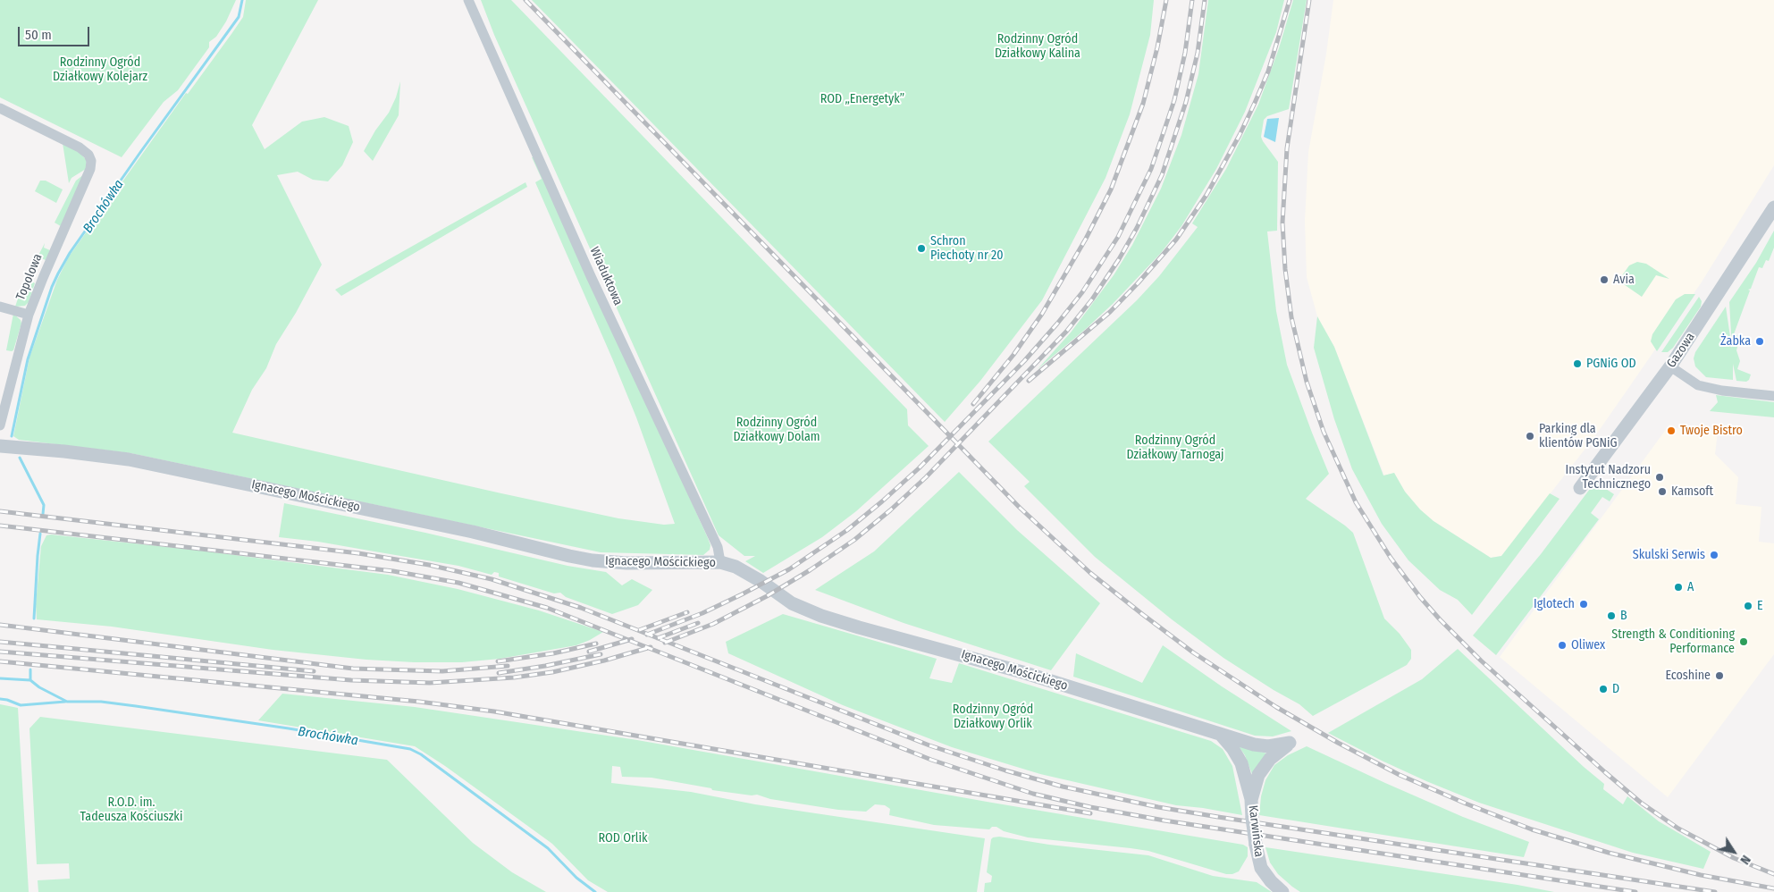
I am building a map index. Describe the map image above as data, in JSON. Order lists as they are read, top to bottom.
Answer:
{
  "streets": {
    "street": [
      "Wiaduktowa",
      "Topolowa",
      "Gazowa",
      "Ignacego Mościckiego",
      "Karwińska"
    ]
  },
  "crossings": [
    ["Wiaduktowa", "Ignacego Mościckiego"],
    ["Ignacego Mościckiego", "Karwińska"]
  ],
  "water": ["Brochówka"],
  "parks": [
    "Rodzinny Ogród Działkowy Kalina",
    "Rodzinny Ogród Działkowy Kolejarz",
    "ROD „Energetyk”",
    "Rodzinny Ogród Działkowy Dolam",
    "Rodzinny Ogród Działkowy Tarnogaj",
    "Rodzinny Ogród Działkowy Orlik",
    "R.O.D. im. Tadeusza Kościuszki",
    "ROD Orlik"
  ],
  "places": [
    "Schron Piechoty nr 20",
    "Avia",
    "Żabka",
    "PGNiG OD",
    "Twoje Bistro",
    "Parking dla klientów PGNiG",
    "Instytut Nadzoru Technicznego",
    "Kamsoft",
    "Skulski Serwis",
    "A",
    "Iglotech",
    "E",
    "B",
    "Strength & Conditioning Performance",
    "Oliwex",
    "Ecoshine",
    "D"
  ],
  "scale_bar": "50 m",
  "north": "bottom right"
}
